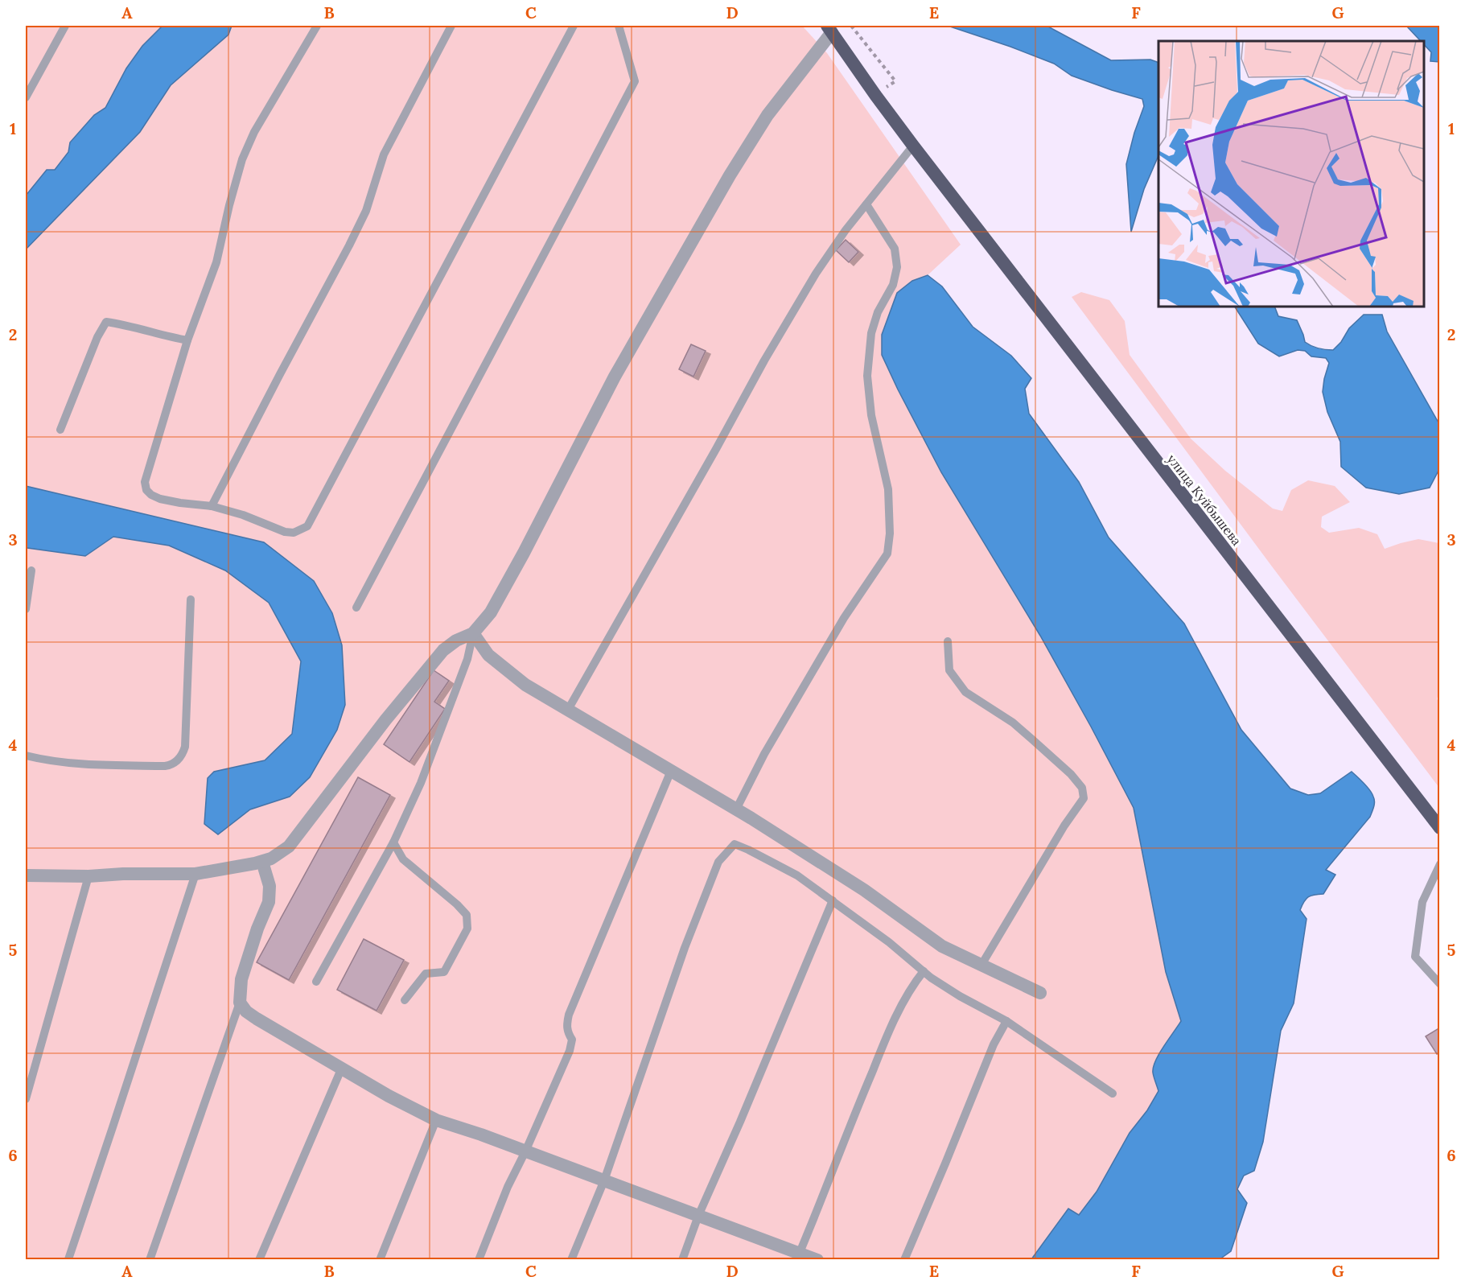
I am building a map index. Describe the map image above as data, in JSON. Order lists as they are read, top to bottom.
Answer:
{
  "streets": {
    "highway": ["улица Куйбышева"]
  },
  "grid": {
    "columns": [
      "A",
      "B",
      "C",
      "D",
      "E",
      "F",
      "G"
    ],
    "rows": [
      "1",
      "2",
      "3",
      "4",
      "5",
      "6"
    ]
  }
}
